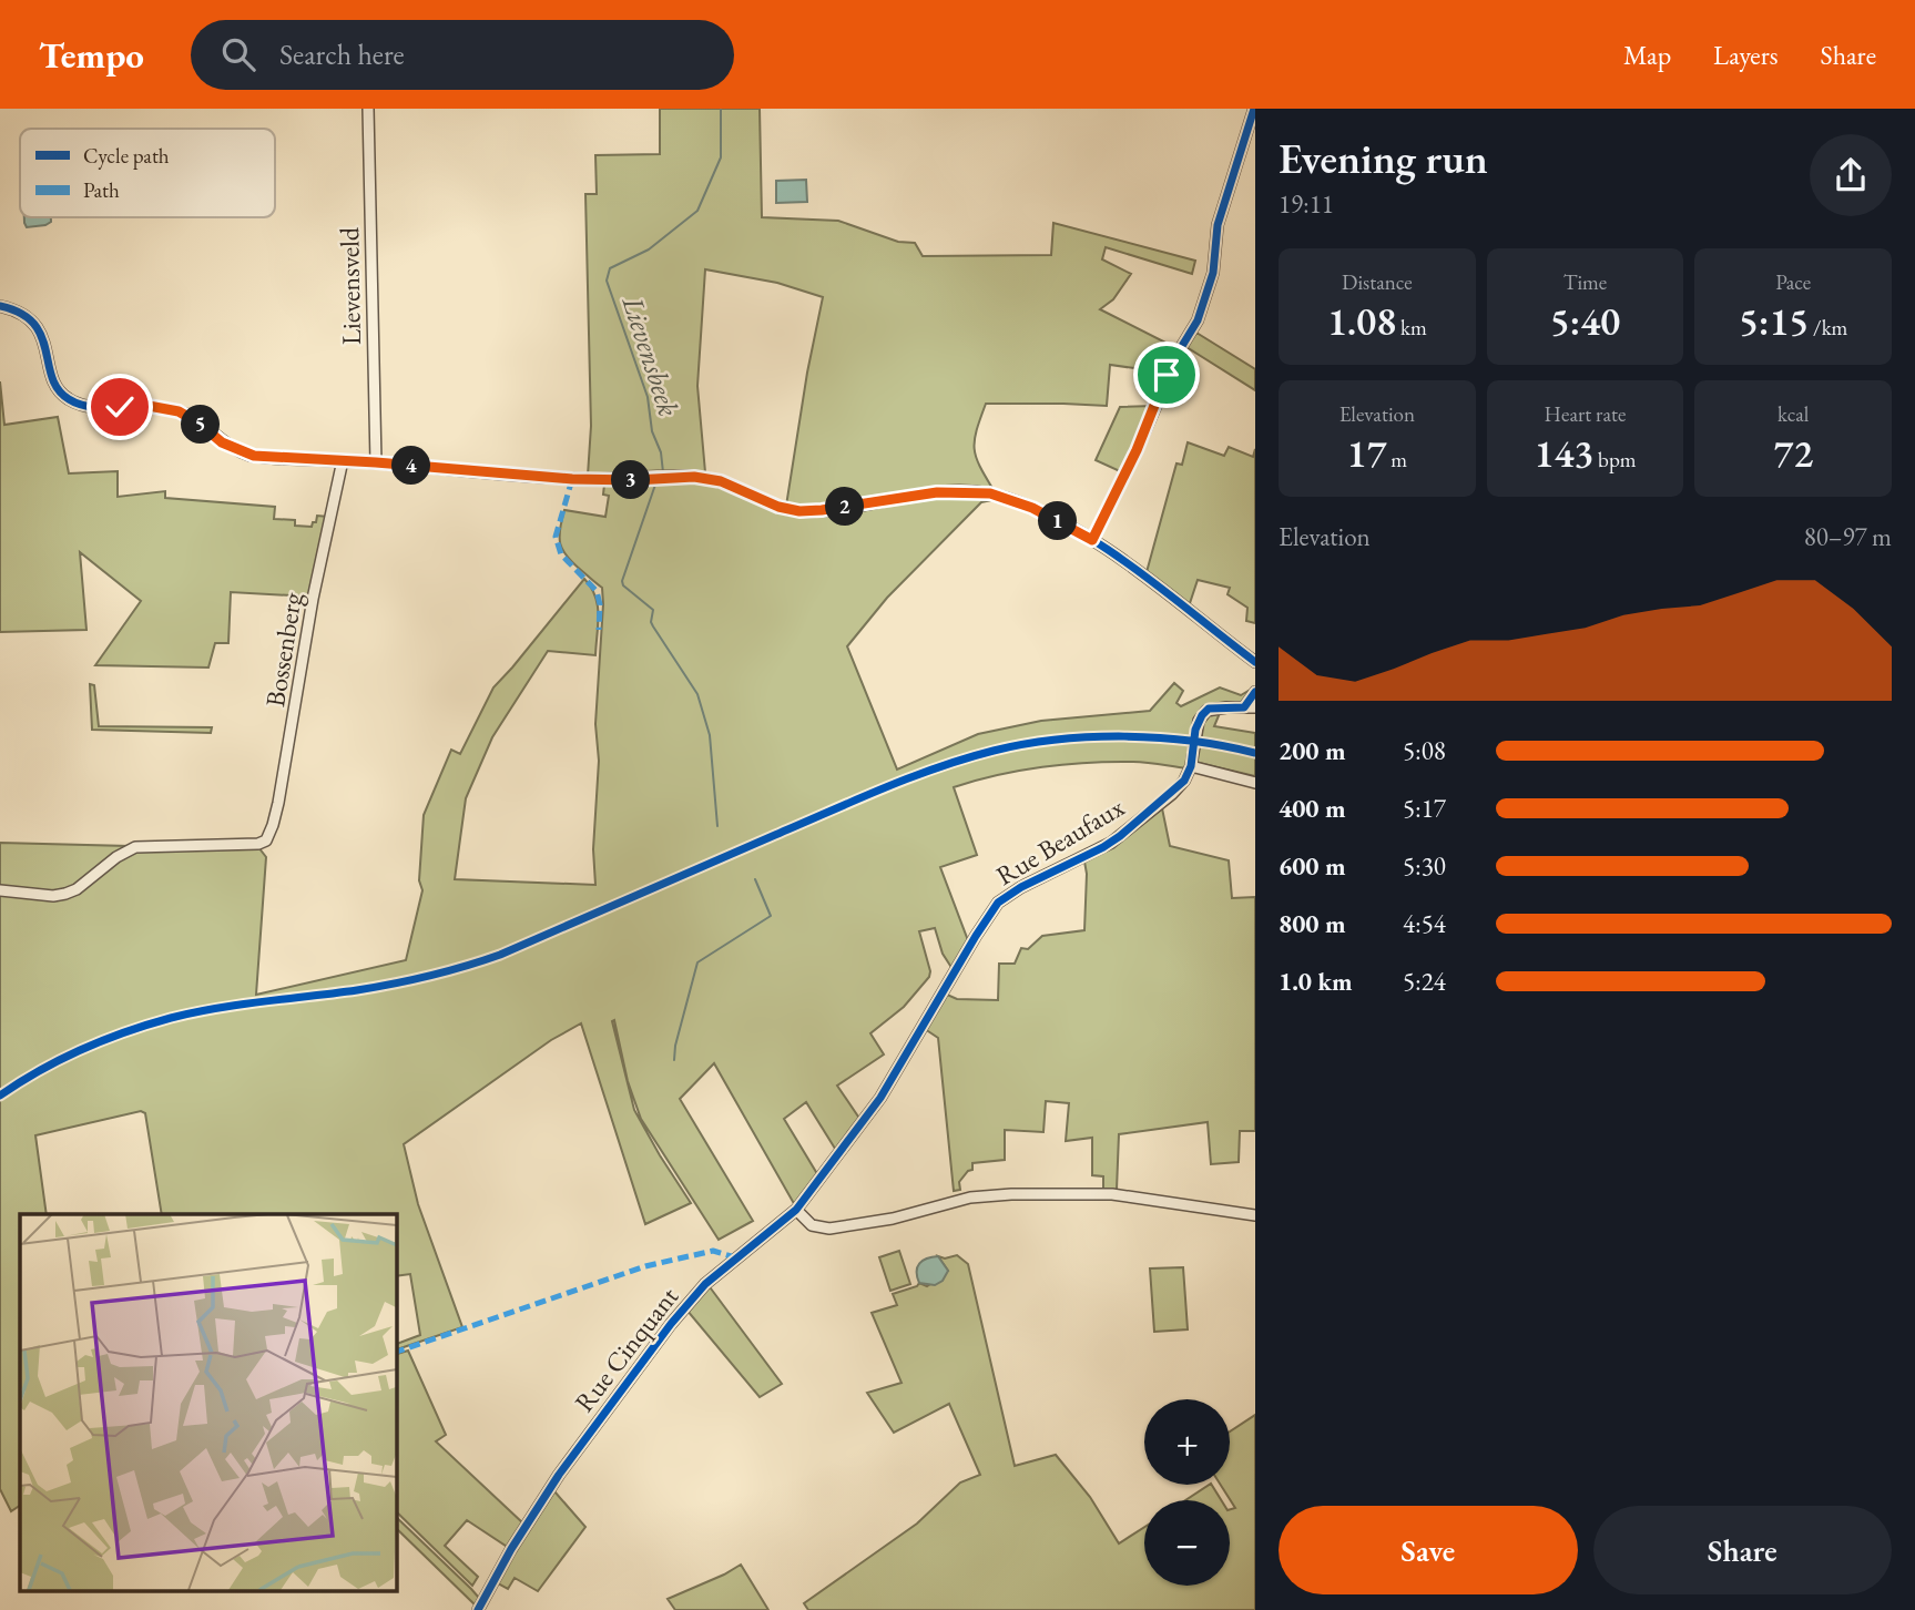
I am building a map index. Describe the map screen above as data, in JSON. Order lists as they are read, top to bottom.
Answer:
{
  "streets": {
    "street": [
      "Lievensveld",
      "Bossenberg",
      "Rue Beaufaux",
      "Rue Cinquant"
    ]
  },
  "crossings": [
    ["Rue Beaufaux", "Rue Cinquant"]
  ],
  "water": ["Lievensbeek"],
  "legend": ["Cycle path", "Path"],
  "page": {
    "header": "Tempo",
    "search": "Search here",
    "nav": ["Map", "Layers", "Share"],
    "heading": ["Evening run", "19:11"],
    "stats": [
      ["Distance", "1.08 km"],
      ["Time", "5:40"],
      ["Pace", "5:15 /km"],
      ["Elevation", "17 m"],
      ["Heart rate", "143 bpm"],
      ["kcal", "72"]
    ],
    "pins": [
      "5",
      "4",
      "3",
      "2",
      "1"
    ],
    "chart": ["Elevation", "80–97 m"],
    "list": [
      {
        "name": "200 m",
        "note": "5:08"
      },
      {
        "name": "400 m",
        "note": "5:17"
      },
      {
        "name": "600 m",
        "note": "5:30"
      },
      {
        "name": "800 m",
        "note": "4:54"
      },
      {
        "name": "1.0 km",
        "note": "5:24"
      }
    ],
    "map_buttons": ["+", "−"],
    "buttons": ["Save", "Share"]
  }
}
